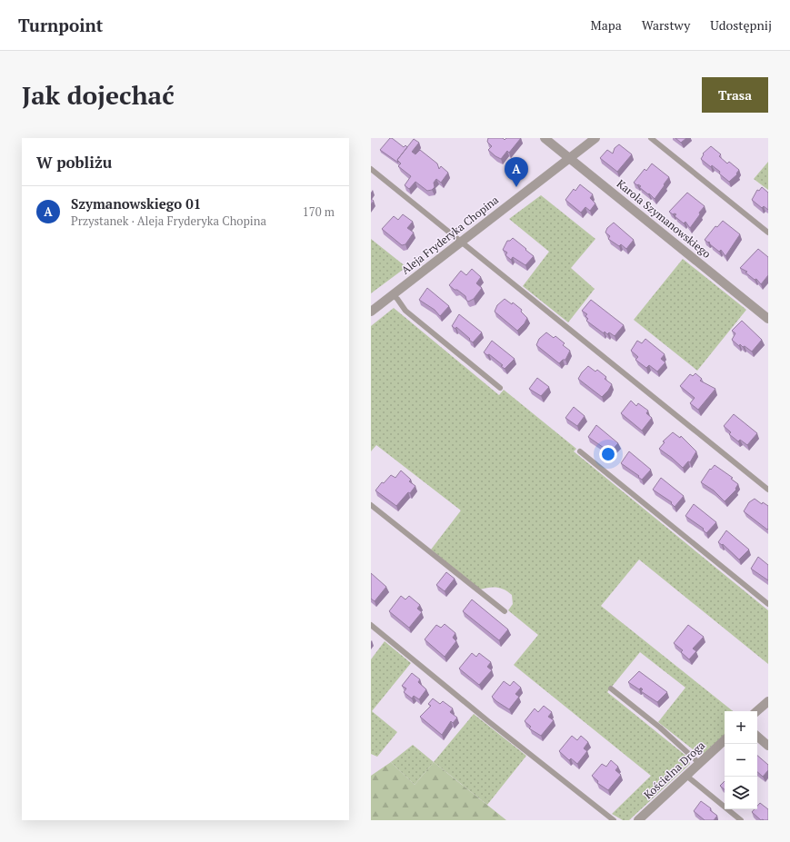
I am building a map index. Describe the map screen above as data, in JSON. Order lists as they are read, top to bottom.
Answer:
{
  "streets": {
    "street": ["Karola Szymanowskiego", "Aleja Fryderyka Chopina", "Kościelna Droga"]
  },
  "crossings": [
    ["Karola Szymanowskiego", "Aleja Fryderyka Chopina"]
  ],
  "page": {
    "header": "Turnpoint",
    "nav": ["Mapa", "Warstwy", "Udostępnij"],
    "buttons": "Trasa",
    "title": "Jak dojechać",
    "heading": "W pobliżu",
    "pins": "A",
    "list": [
      {
        "mark": "A",
        "name": "Szymanowskiego 01",
        "note": "Przystanek · Aleja Fryderyka Chopina",
        "value": "170 m"
      }
    ],
    "map_buttons": ["+", "−"]
  }
}
